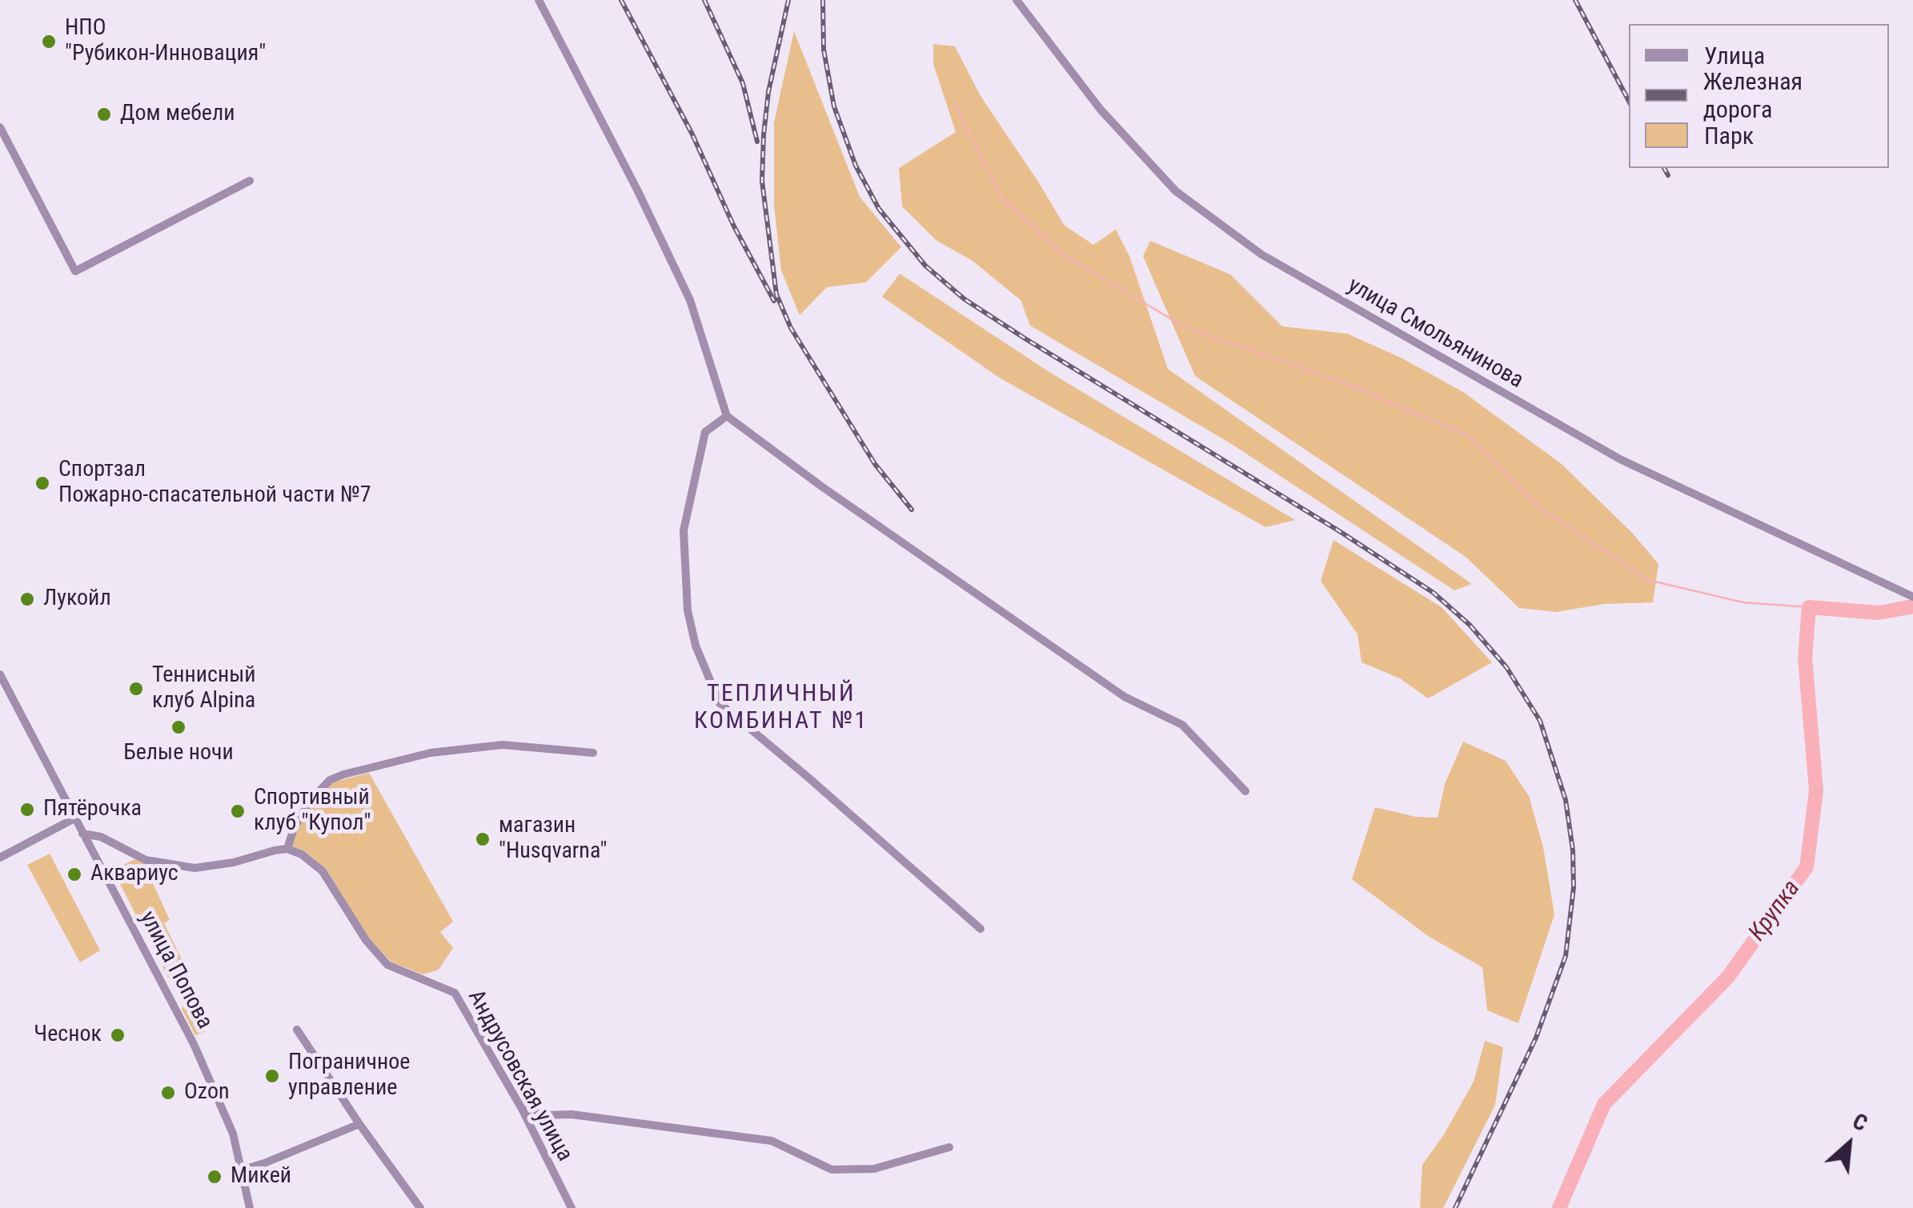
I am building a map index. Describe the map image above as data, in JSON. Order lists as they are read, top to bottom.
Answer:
{
  "streets": {
    "street": ["улица Смольянинова", "улица Попова", "Андрусовская улица"]
  },
  "districts": ["ТЕПЛИЧНЫЙ КОМБИНАТ №1"],
  "water": ["Крупка"],
  "places": [
    "НПО \"Рубикон-Инновация\"",
    "Дом мебели",
    "Спортзал Пожарно-спасательной части №7",
    "Лукойл",
    "Теннисный клуб Alpina",
    "Белые ночи",
    "Пятёрочка",
    "Спортивный клуб \"Купол\"",
    "магазин \"Husqvarna\"",
    "Аквариус",
    "Чеснок",
    "Пограничное управление",
    "Ozon",
    "Микей"
  ],
  "legend": ["Улица", "Железная дорога", "Парк"],
  "north": "top right"
}
